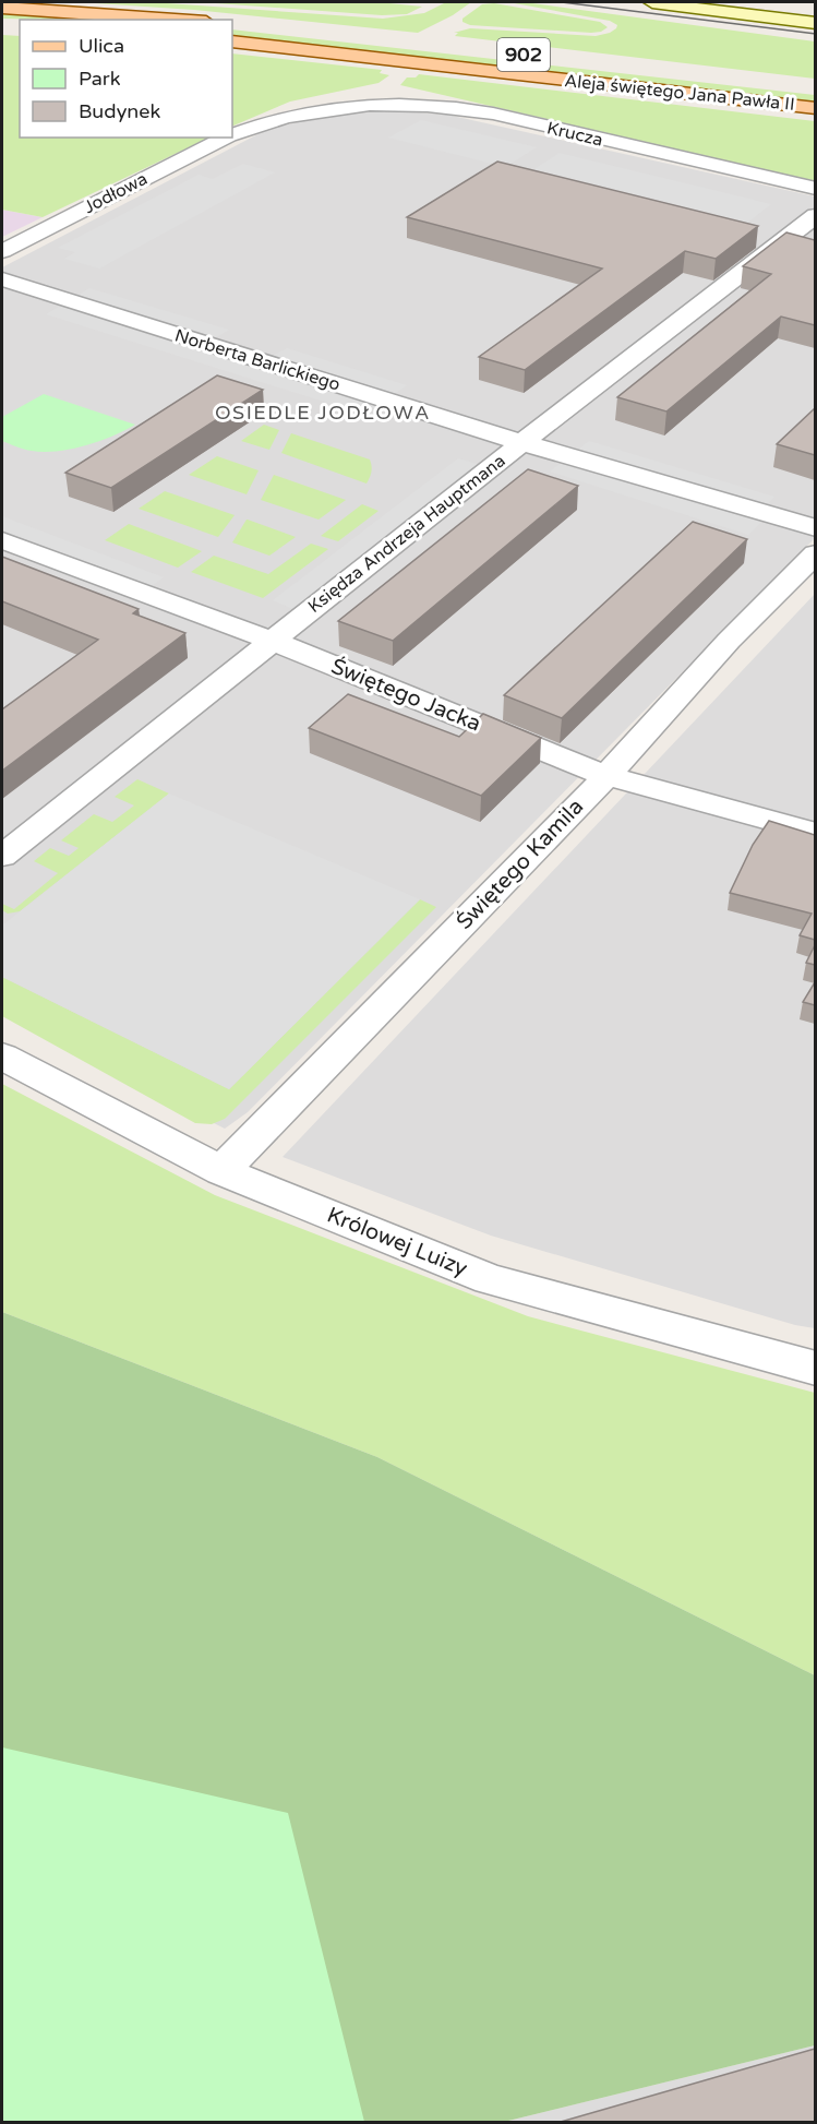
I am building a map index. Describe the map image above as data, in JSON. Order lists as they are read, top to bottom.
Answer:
{
  "streets": {
    "main road": ["902", "Aleja świętego Jana Pawła II"],
    "street": [
      "Krucza",
      "Jodłowa",
      "Norberta Barlickiego",
      "Księdza Andrzeja Hauptmana",
      "Świętego Jacka",
      "Świętego Kamila",
      "Królowej Luizy"
    ]
  },
  "crossings": [
    ["Krucza", "Jodłowa"],
    ["Norberta Barlickiego", "Księdza Andrzeja Hauptmana"],
    ["Księdza Andrzeja Hauptmana", "Świętego Jacka"],
    ["Świętego Jacka", "Świętego Kamila"],
    ["Świętego Kamila", "Królowej Luizy"]
  ],
  "districts": ["OSIEDLE JODŁOWA"],
  "legend": ["Ulica", "Park", "Budynek"]
}
